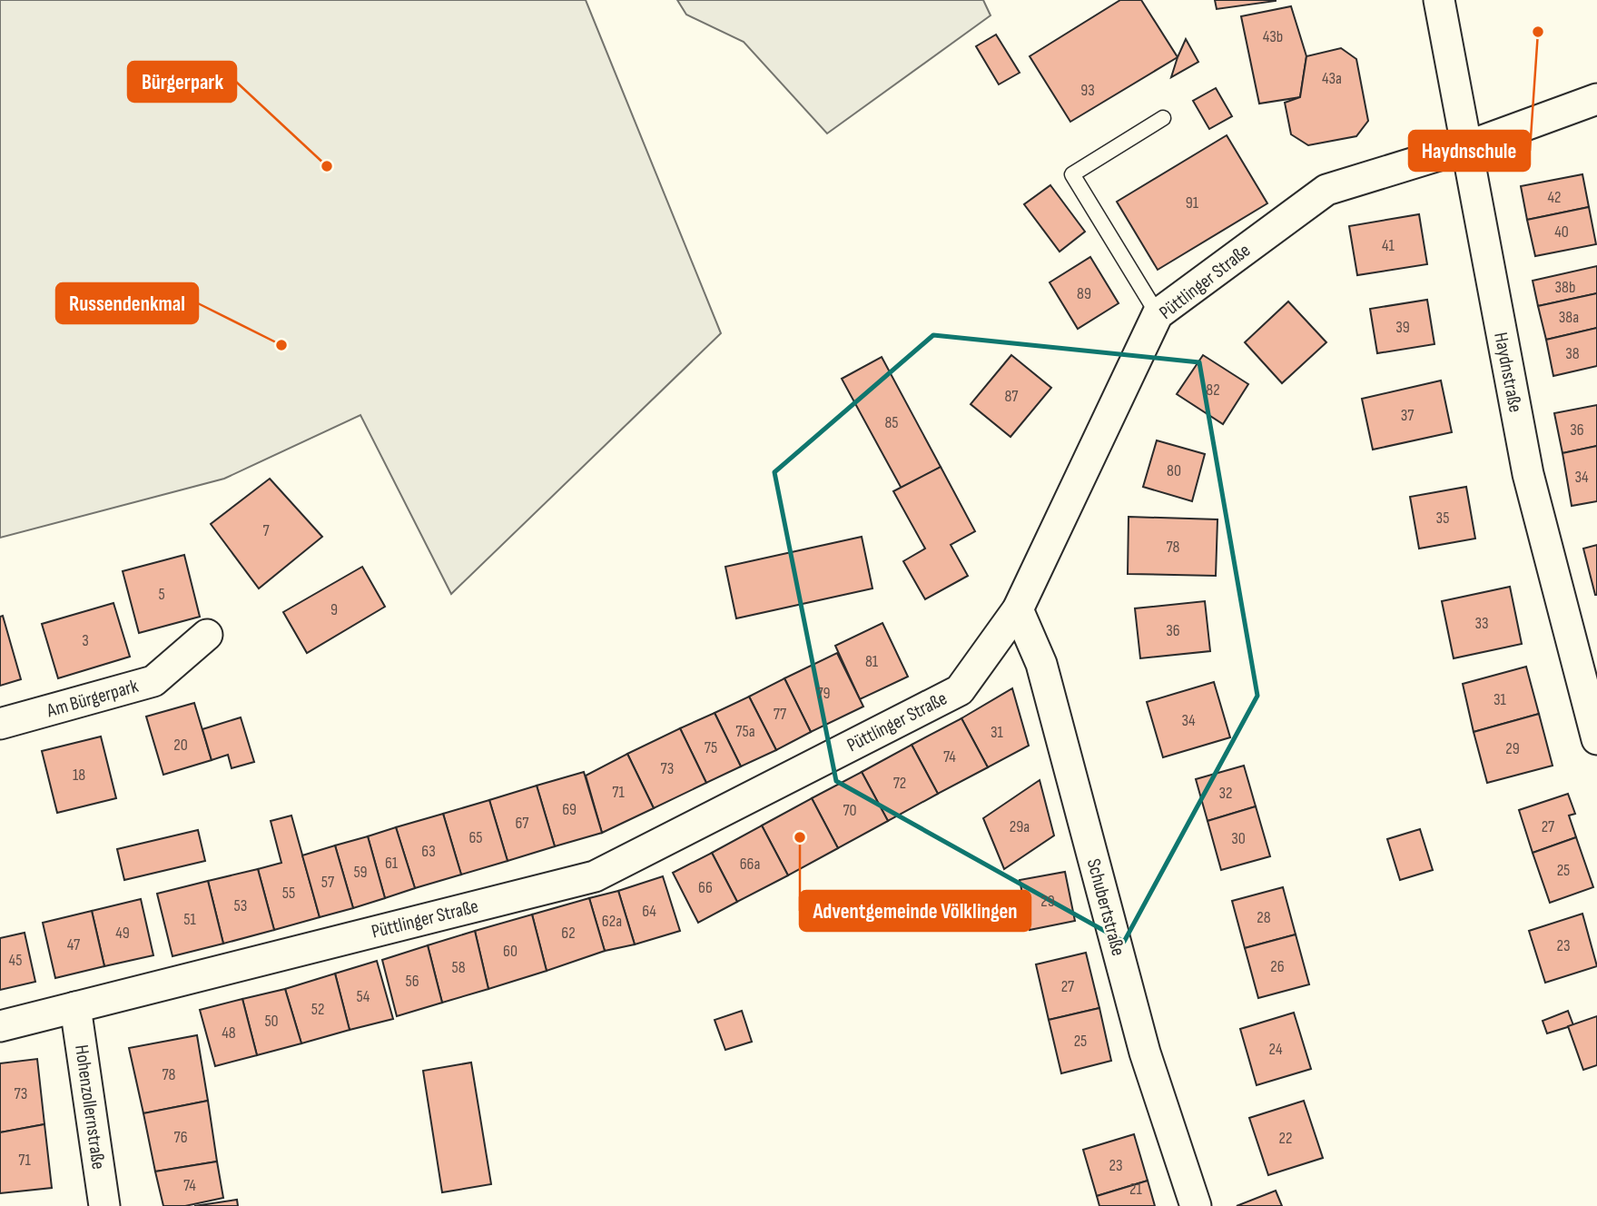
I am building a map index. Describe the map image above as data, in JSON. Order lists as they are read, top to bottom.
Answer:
{
  "streets": {
    "street": [
      "Püttlinger Straße",
      "Haydnstraße",
      "Am Bürgerpark",
      "Schubertstraße",
      "Hohenzollernstraße"
    ]
  },
  "crossings": [
    ["Püttlinger Straße", "Haydnstraße"],
    ["Püttlinger Straße", "Schubertstraße"],
    ["Püttlinger Straße", "Hohenzollernstraße"]
  ],
  "places": [
    "Haydnschule",
    "Bürgerpark",
    "Russendenkmal",
    "Adventgemeinde Völklingen"
  ],
  "house_numbers": [
    "43b",
    "43a",
    "93",
    "42",
    "91",
    "40",
    "41",
    "38b",
    "89",
    "38a",
    "39",
    "38",
    "82",
    "87",
    "37",
    "85",
    "36",
    "80",
    "34",
    "35",
    "7",
    "78",
    "5",
    "9",
    "33",
    "36",
    "3",
    "81",
    "79",
    "31",
    "77",
    "34",
    "75a",
    "31",
    "20",
    "75",
    "29",
    "74",
    "73",
    "18",
    "72",
    "71",
    "32",
    "69",
    "70",
    "67",
    "29a",
    "27",
    "65",
    "30",
    "63",
    "61",
    "66a",
    "25",
    "59",
    "57",
    "66",
    "55",
    "29",
    "53",
    "64",
    "28",
    "51",
    "62a",
    "49",
    "62",
    "47",
    "23",
    "60",
    "45",
    "26",
    "58",
    "56",
    "27",
    "54",
    "52",
    "50",
    "48",
    "25",
    "24",
    "78",
    "73",
    "76",
    "22",
    "71",
    "23",
    "74",
    "21"
  ]
}
